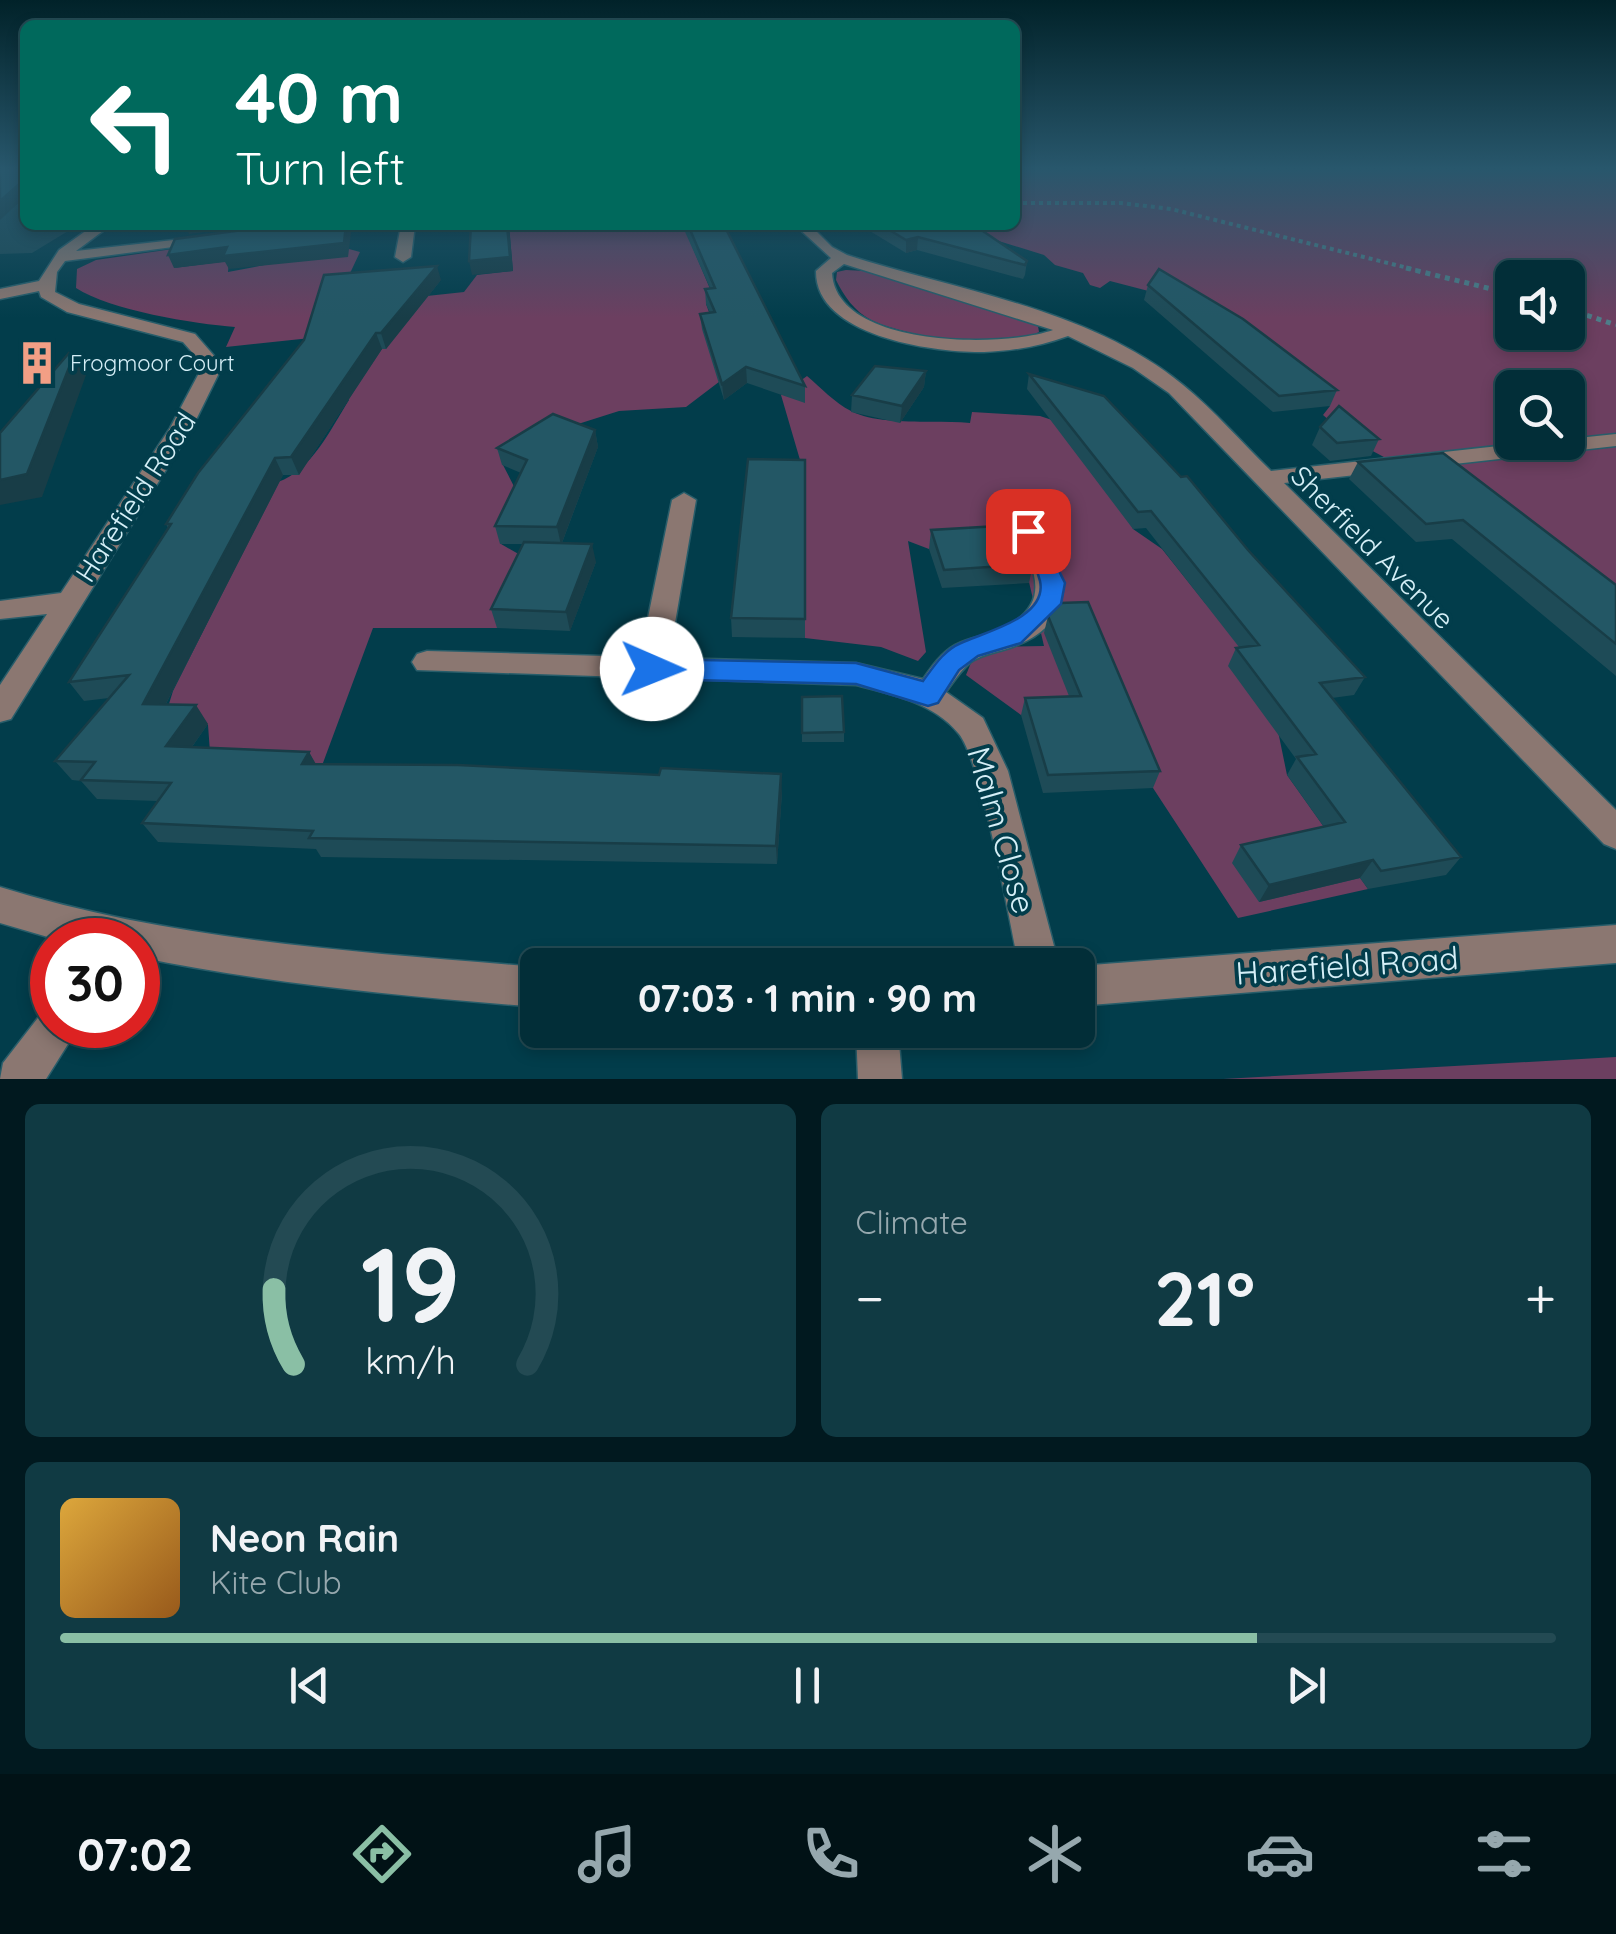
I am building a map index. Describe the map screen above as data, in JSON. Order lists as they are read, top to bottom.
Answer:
{
  "streets": {
    "street": ["Harefield Road", "Sherfield Avenue", "Malm Close"]
  },
  "places": {
    "building": ["Frogmoor Court"]
  },
  "page": {
    "turn": ["40 m", "Turn left"],
    "limit": "30",
    "trip": "07:03 · 1 min · 90 m",
    "tile": "Climate",
    "heat": ["−", "21°", "+"],
    "song": ["Neon Rain", "Kite Club"],
    "tabs": "07:02",
    "gauge": ["19", "km/h"]
  }
}
